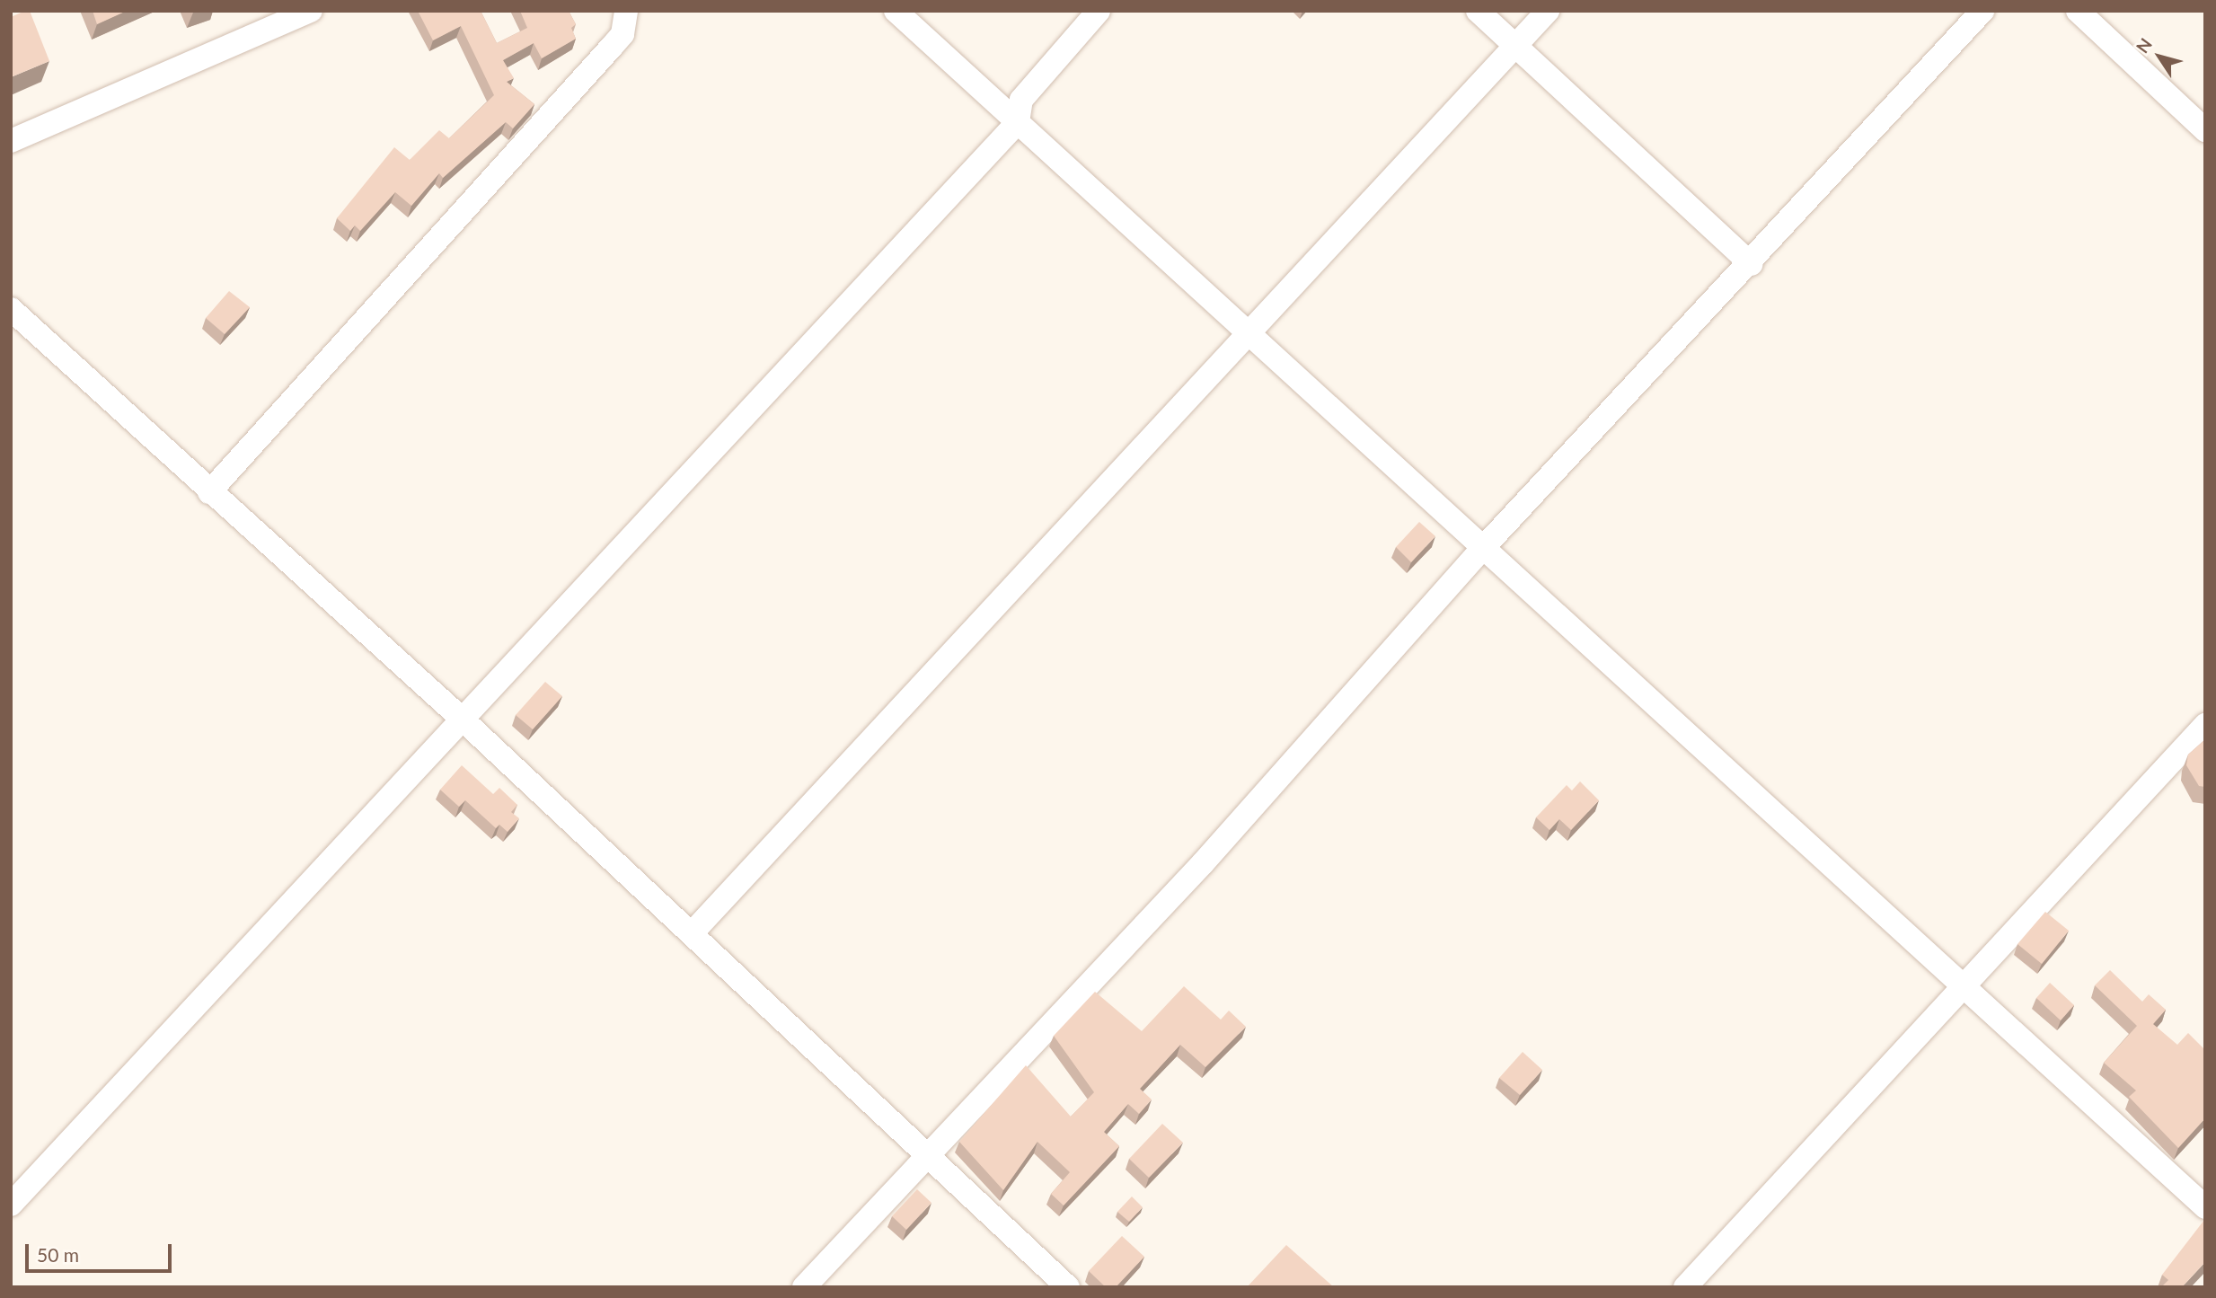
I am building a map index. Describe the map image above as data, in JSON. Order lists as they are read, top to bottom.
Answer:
{
  "scale_bar": "50 m",
  "north": "top left"
}
